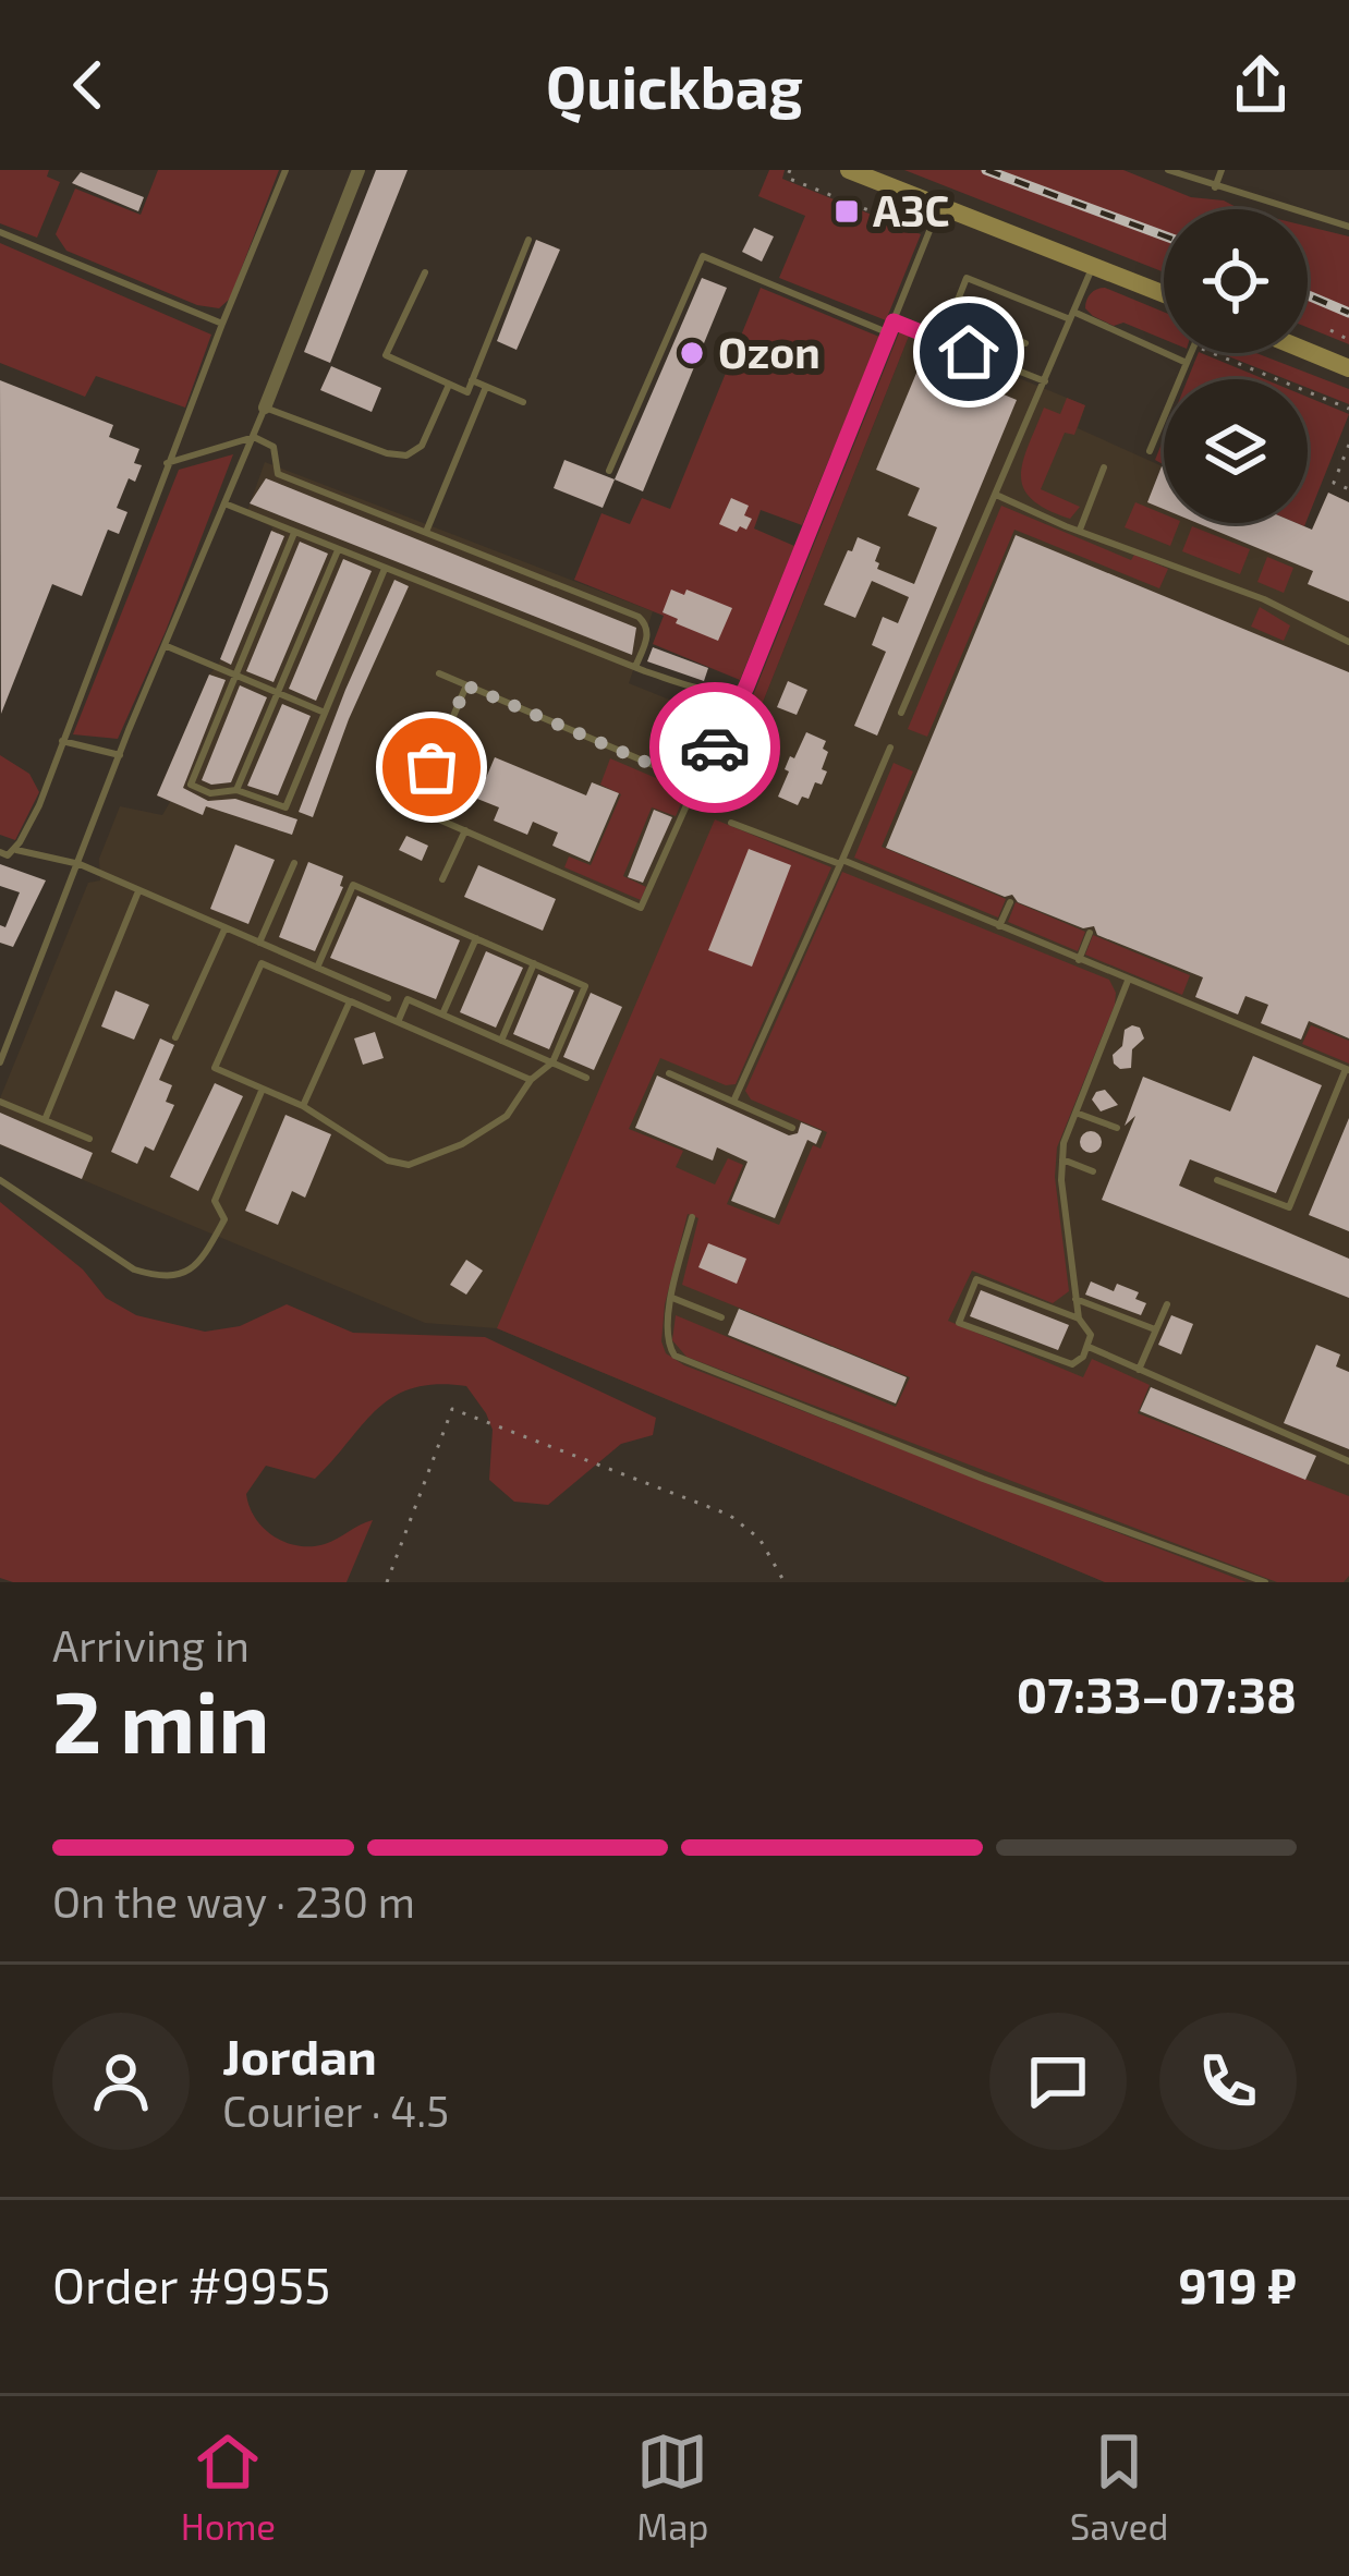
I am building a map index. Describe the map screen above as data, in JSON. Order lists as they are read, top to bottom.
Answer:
{
  "places": {
    "transit": ["АЗС"],
    "other": ["Ozon"]
  },
  "page": {
    "header": "Quickbag",
    "heading": ["2 min", "Arriving in", "07:33–07:38"],
    "panel": [
      "Jordan",
      "Courier · 4.5",
      "Order #9955",
      "919 ₽"
    ],
    "bar": "On the way · 230 m",
    "tabs": ["Home", "Map", "Saved"]
  }
}
